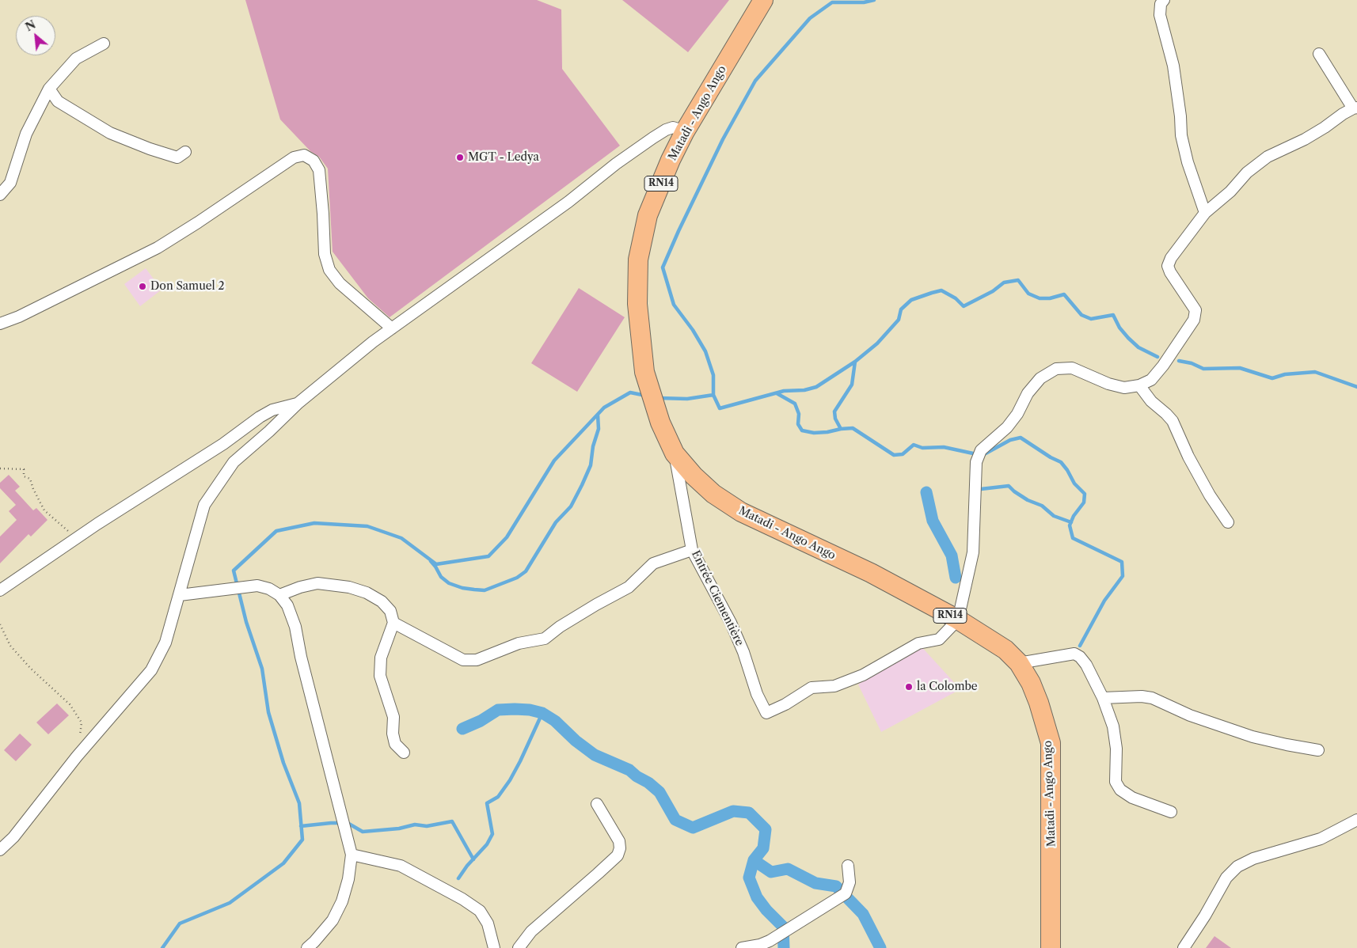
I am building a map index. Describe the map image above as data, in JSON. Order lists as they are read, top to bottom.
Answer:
{
  "streets": {
    "highway": ["Matadi - Ango Ango", "RN14"],
    "street": ["Entrée Ciementière"]
  },
  "crossings": [
    ["Matadi - Ango Ango", "Entrée Ciementière"]
  ],
  "places": ["MGT - Ledya", "Don Samuel 2", "la Colombe"],
  "north": "top left"
}
